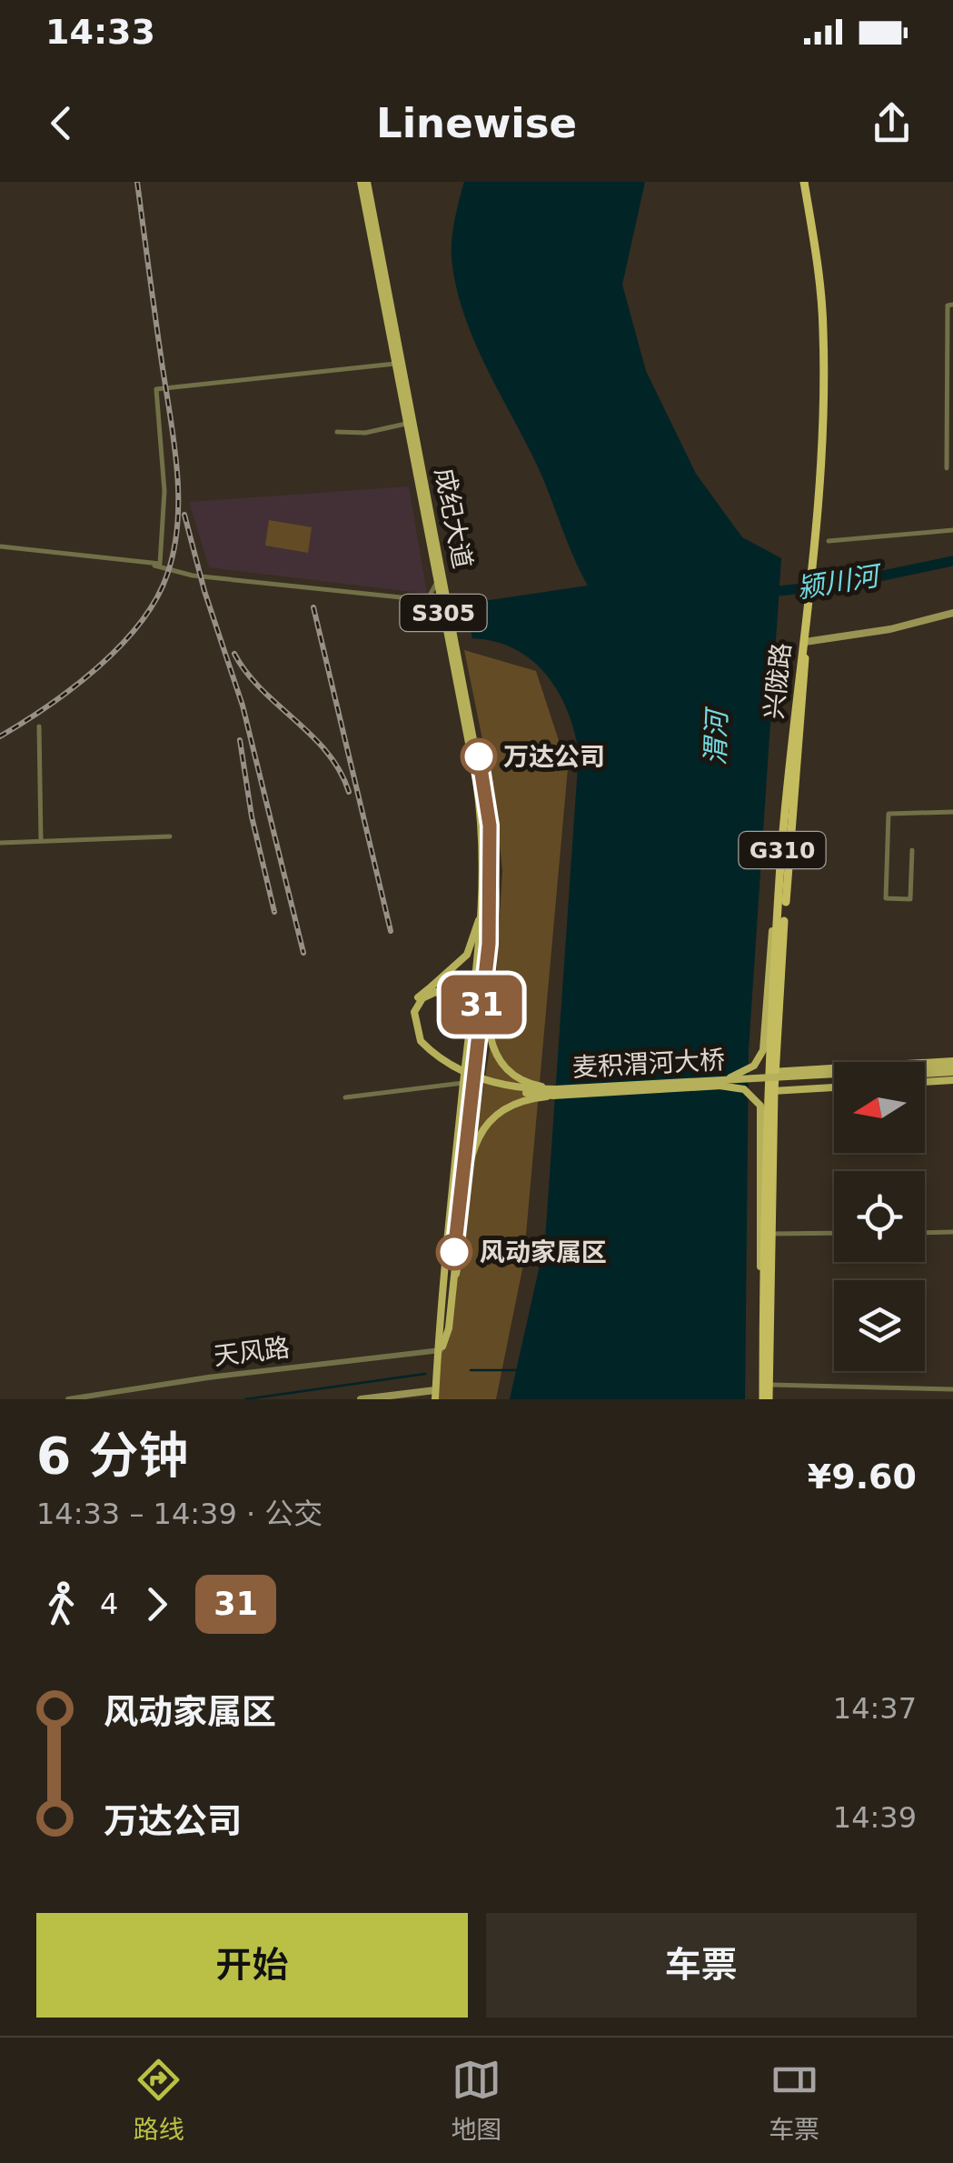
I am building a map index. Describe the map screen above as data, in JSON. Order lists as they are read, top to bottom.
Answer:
{
  "streets": {
    "highway": ["兴陇路", "G310"],
    "main road": ["成纪大道", "S305", "麦积渭河大桥"],
    "street": ["天风路"]
  },
  "crossings": [
    ["成纪大道", "天风路"],
    ["兴陇路", "G310"]
  ],
  "water": ["颍川河", "渭河"],
  "places": ["万达公司", "风动家属区"],
  "lines": ["bus line 31"],
  "north": "left",
  "page": {
    "status": "14:33",
    "header": "Linewise",
    "on_map": "31",
    "heading": ["6 分钟", "14:33 – 14:39 · 公交", "¥9.60"],
    "legs": ["4", "31"],
    "list": [
      {
        "name": "风动家属区",
        "value": "14:37"
      },
      {
        "name": "万达公司",
        "value": "14:39"
      }
    ],
    "buttons": ["开始", "车票"],
    "tabs": ["路线", "地图", "车票"]
  }
}
